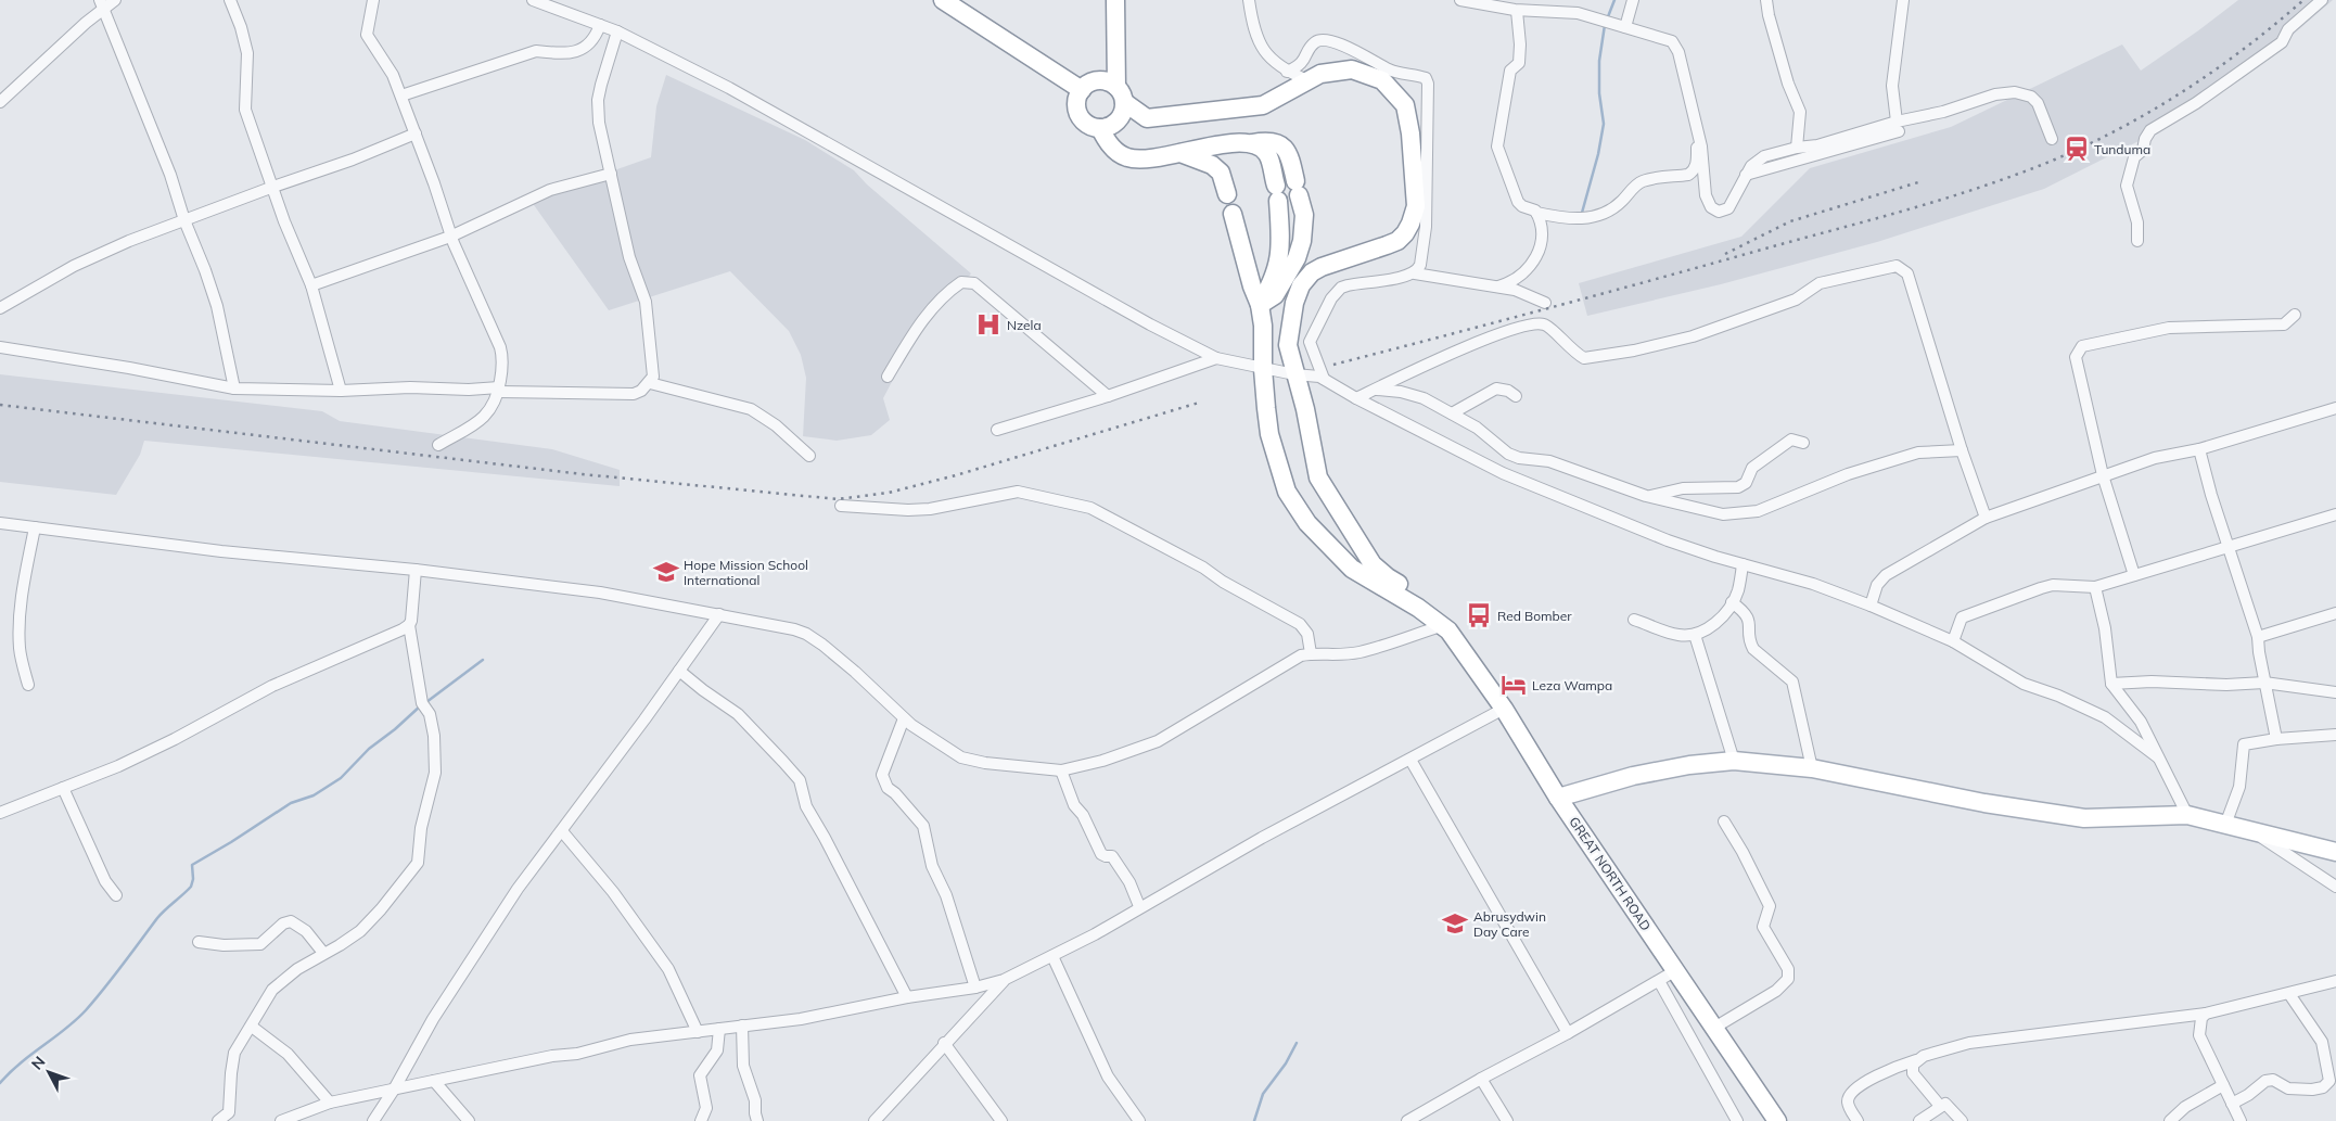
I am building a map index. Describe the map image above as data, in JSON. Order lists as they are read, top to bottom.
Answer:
{
  "streets": {
    "main road": ["GREAT NORTH ROAD"]
  },
  "places": {
    "station": ["Tunduma"],
    "hospital": ["Nzela"],
    "school or university": ["Hope Mission School International", "Abrusydwin Day Care"],
    "bus stop": ["Red Bomber"],
    "hotel": ["Leza Wampa"]
  },
  "north": "top left"
}
